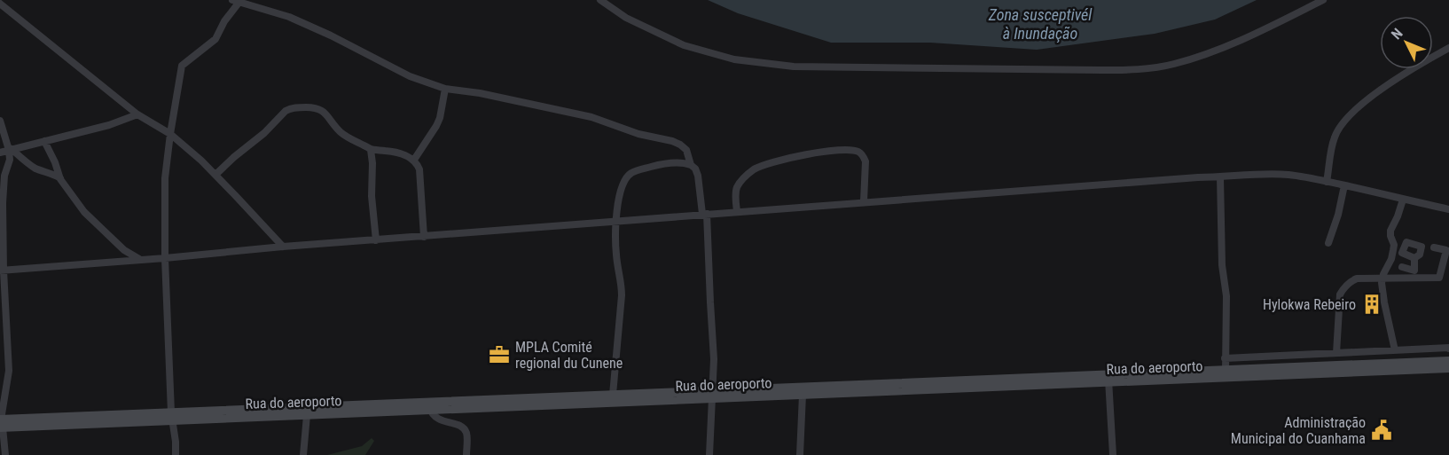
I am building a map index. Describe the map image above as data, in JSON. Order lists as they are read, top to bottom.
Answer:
{
  "streets": {
    "main road": ["Rua do aeroporto"]
  },
  "water": ["Zona susceptivél à Inundação"],
  "places": {
    "building": ["Hylokwa Rebeiro"],
    "office": ["MPLA Comité regional du Cunene"],
    "public building": ["Administração Municipal do Cuanhama"]
  },
  "north": "top left"
}
